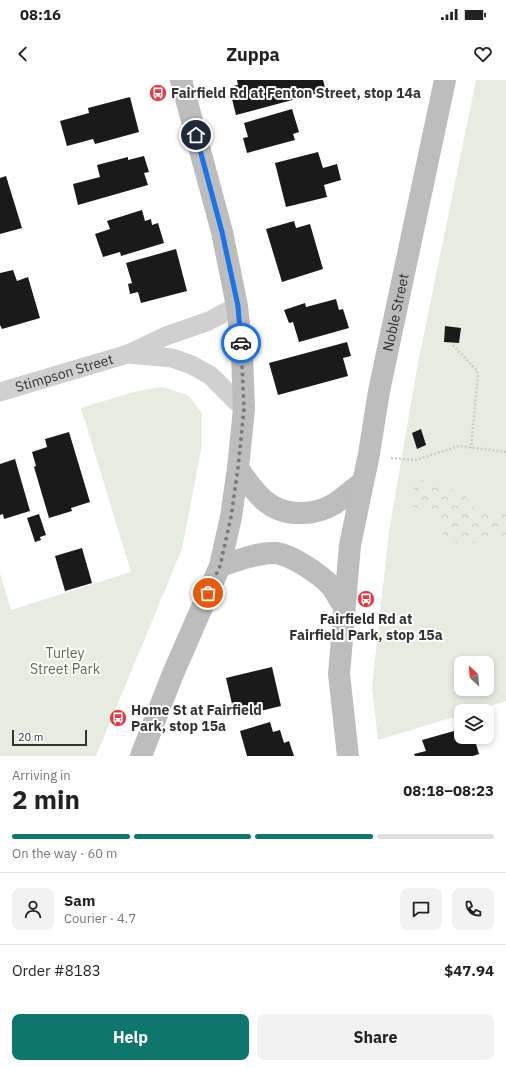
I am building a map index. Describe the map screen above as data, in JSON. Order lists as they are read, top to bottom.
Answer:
{
  "streets": {
    "main road": ["Noble Street"],
    "street": ["Stimpson Street"]
  },
  "parks": ["Turley Street Park"],
  "places": {
    "bus stop": ["Fairfield Rd at Fenton Street, stop 14a", "Fairfield Rd at Fairfield Park, stop 15a", "Home St at Fairfield Park, stop 15a"]
  },
  "scale_bar": "20 m",
  "north": "top left",
  "page": {
    "status": "08:16",
    "header": "Zuppa",
    "scale": "20 m",
    "heading": ["2 min", "Arriving in", "08:18–08:23"],
    "panel": [
      "Sam",
      "Courier · 4.7",
      "Order #8183",
      "$47.94"
    ],
    "bar": "On the way · 60 m",
    "buttons": ["Help", "Share"]
  }
}
